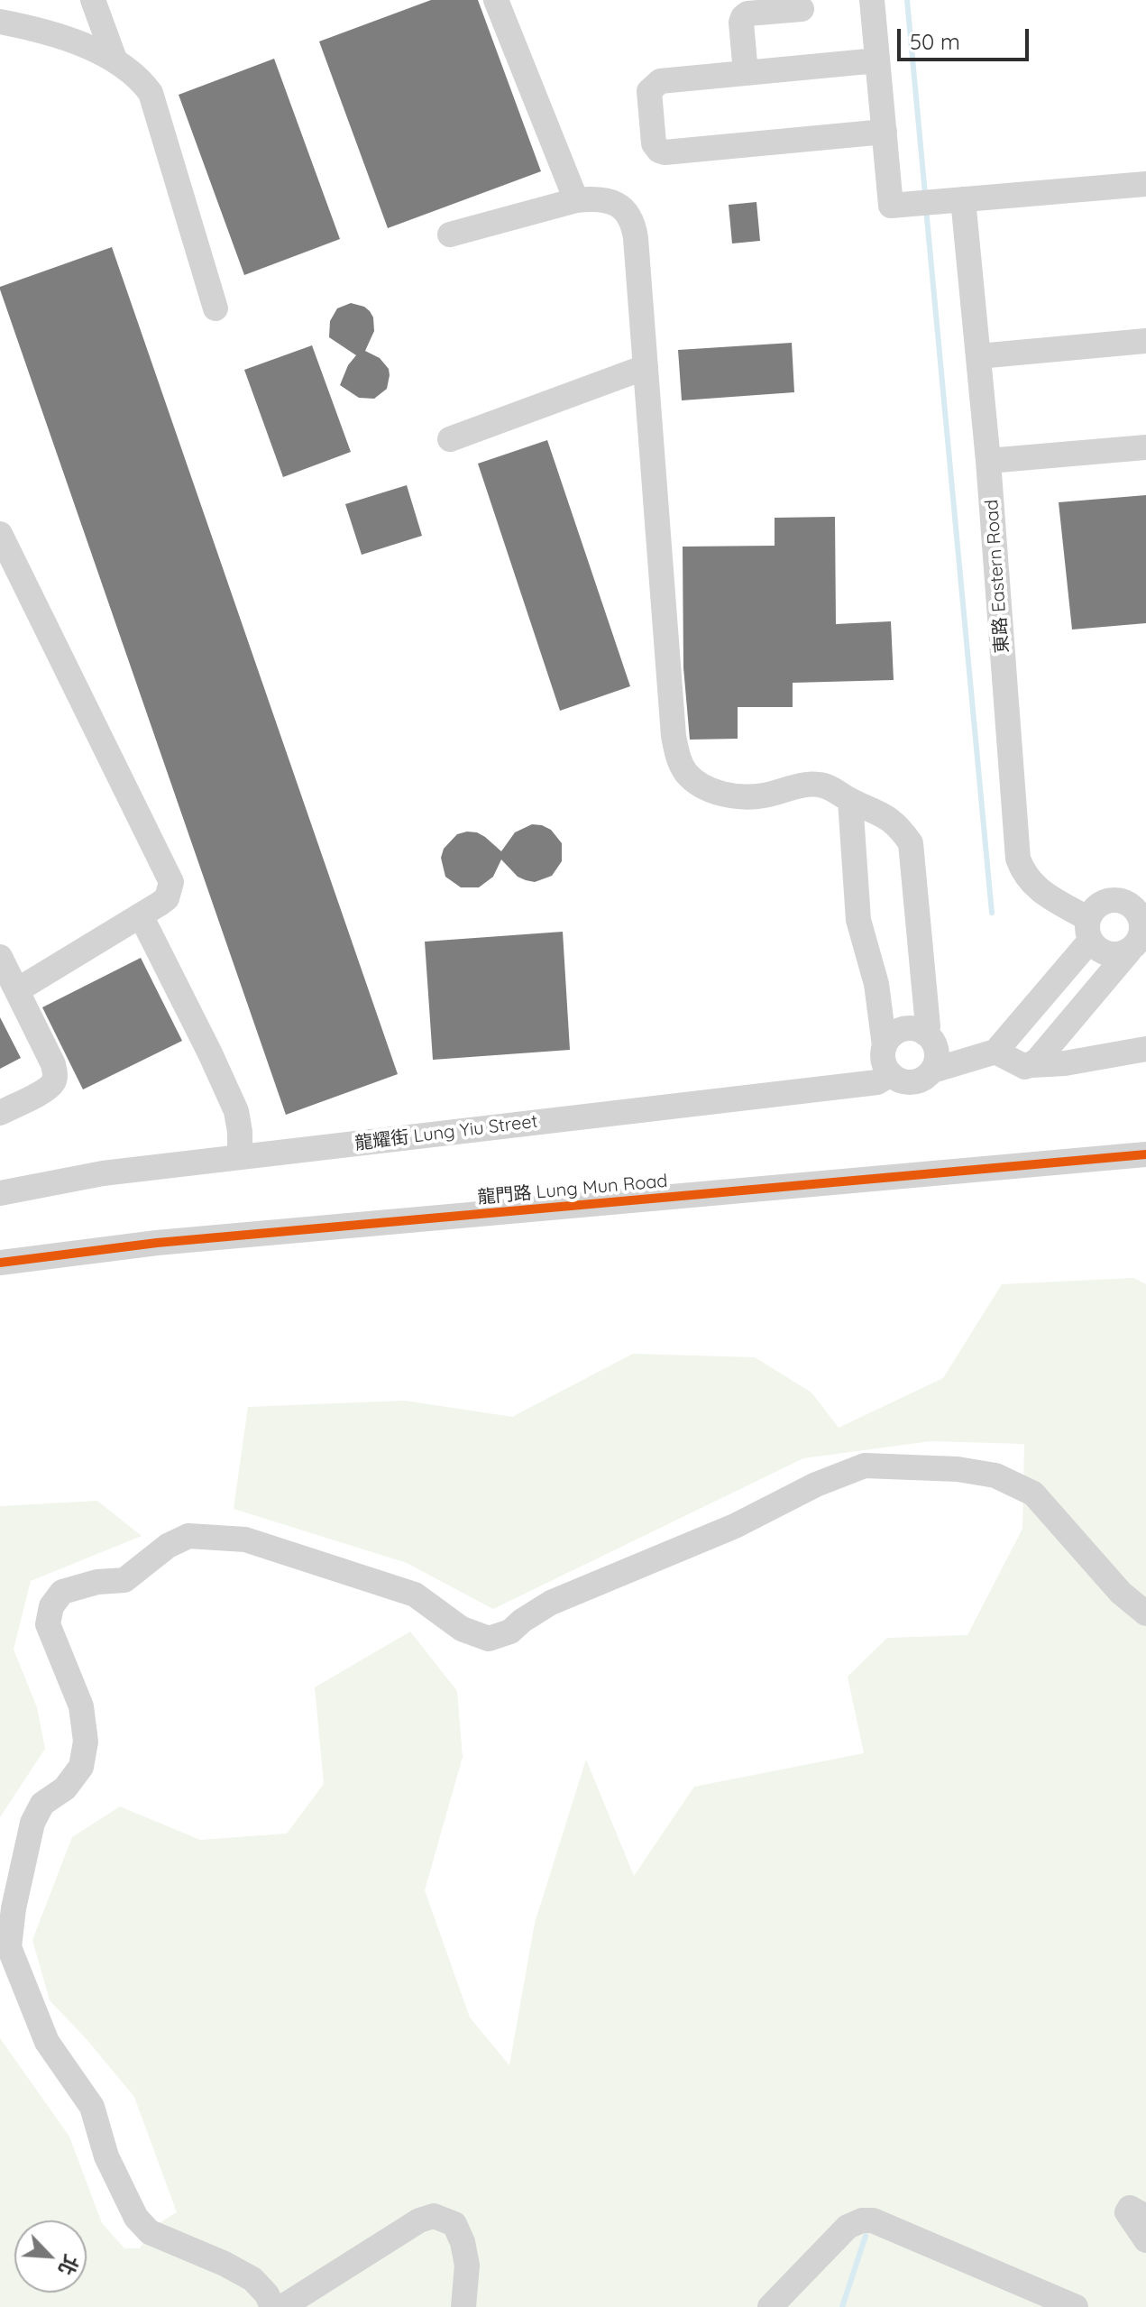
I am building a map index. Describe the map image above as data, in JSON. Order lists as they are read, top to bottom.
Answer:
{
  "streets": {
    "street": ["東路 Eastern Road", "龍耀街 Lung Yiu Street", "龍門路 Lung Mun Road"]
  },
  "scale_bar": "50 m",
  "north": "bottom right"
}
